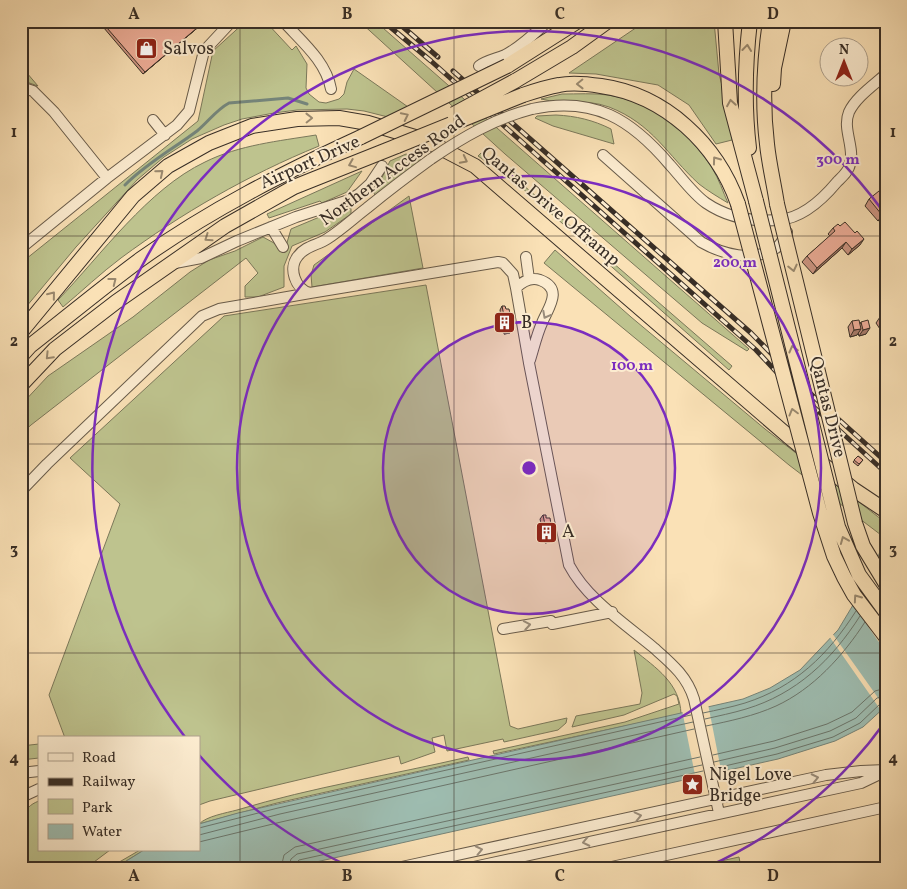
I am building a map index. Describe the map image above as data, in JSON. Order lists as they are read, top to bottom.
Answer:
{
  "streets": {
    "highway": ["Airport Drive", "Qantas Drive Offramp", "Qantas Drive"],
    "street": ["Northern Access Road"]
  },
  "one_way": ["Qantas Drive Offramp"],
  "places": {
    "shop": ["Salvos"],
    "building": ["B", "A"],
    "place": ["Nigel Love Bridge"]
  },
  "legend": [
    "Road",
    "Railway",
    "Park",
    "Water"
  ],
  "north": "top",
  "grid": {
    "columns": [
      "A",
      "B",
      "C",
      "D"
    ],
    "rows": [
      "1",
      "2",
      "3",
      "4"
    ]
  },
  "rings": ["300 m", "200 m", "100 m"]
}
